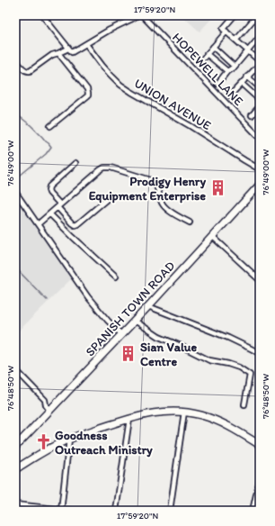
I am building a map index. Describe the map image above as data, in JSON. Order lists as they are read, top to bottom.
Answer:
{
  "streets": {
    "main road": ["SPANISH TOWN ROAD"],
    "street": ["HOPEWELL LANE", "UNION AVENUE"]
  },
  "places": {
    "building": ["Prodigy Henry Equipment Enterprise", "Sian Value Centre"],
    "church": ["Goodness Outreach Ministry"]
  },
  "coordinates": ["17°59'20\"N", "76°49'00\"W", "76°48'50\"W"]
}
